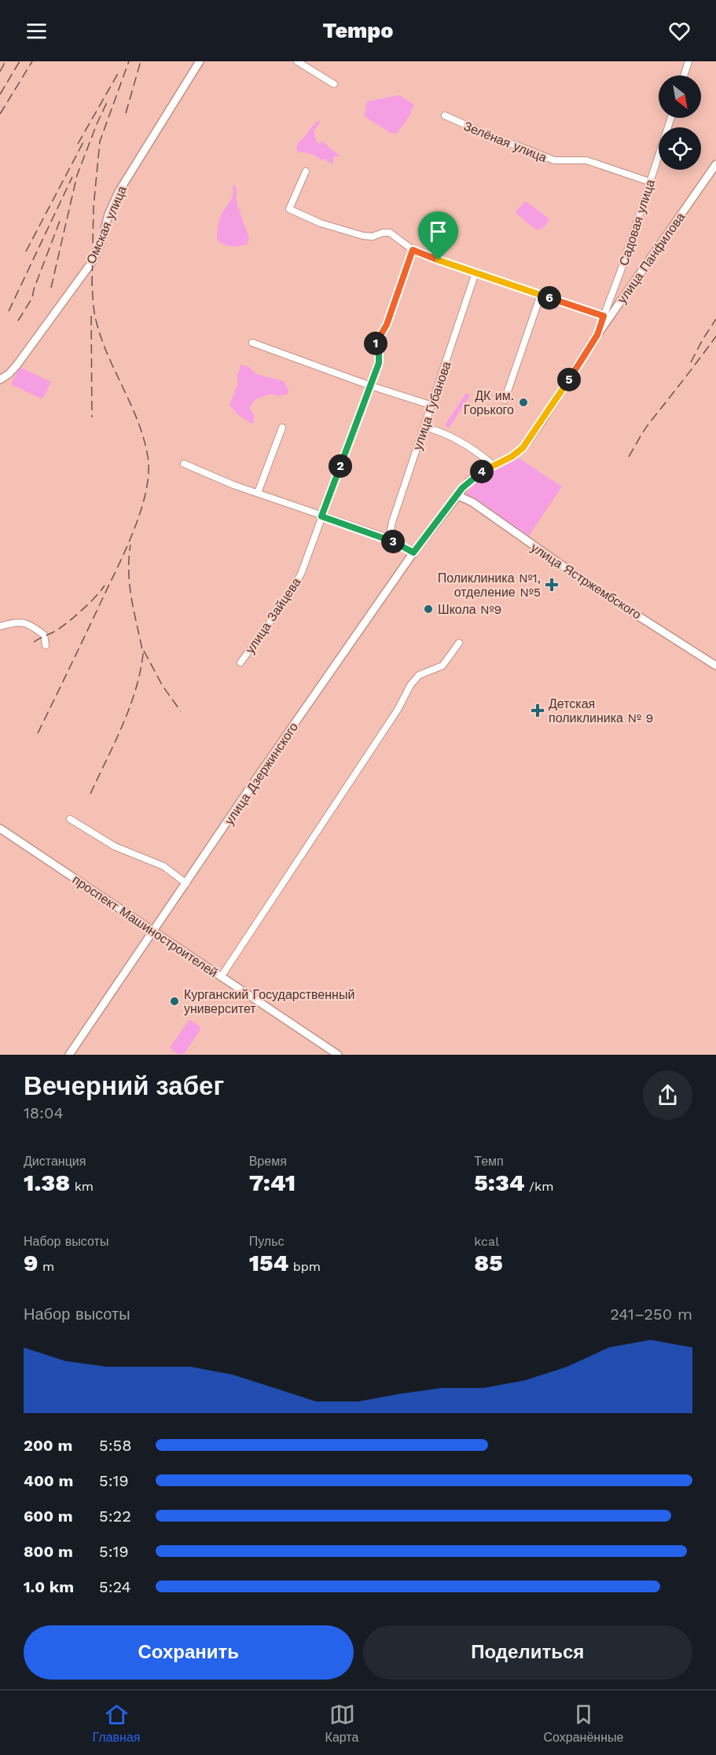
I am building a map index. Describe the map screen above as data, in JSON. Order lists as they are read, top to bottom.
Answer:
{
  "streets": {
    "main road": [
      "Омская улица",
      "улица Панфилова",
      "улица Ястржембского",
      "улица Дзержинского",
      "проспект Машиностроителей"
    ],
    "street": [
      "Зелёная улица",
      "Садовая улица",
      "улица Губанова",
      "улица Зайцева"
    ]
  },
  "crossings": [
    ["Зелёная улица", "Садовая улица"],
    ["Садовая улица", "улица Панфилова"],
    ["улица Панфилова", "улица Ястржембского"],
    ["улица Панфилова", "улица Дзержинского"],
    ["улица Ястржембского", "улица Дзержинского"],
    ["улица Дзержинского", "проспект Машиностроителей"]
  ],
  "places": {
    "other": ["ДК им. Горького", "Школа №9", "Курганский Государственный университет"],
    "health": ["Поликлиника №1, отделение №5", "Детская поликлиника № 9"]
  },
  "north": "bottom right",
  "page": {
    "header": "Tempo",
    "pins": [
      "6",
      "1",
      "5",
      "2",
      "4",
      "3"
    ],
    "heading": ["Вечерний забег", "18:04"],
    "stats": [
      ["Дистанция", "1.38 km"],
      ["Время", "7:41"],
      ["Темп", "5:34 /km"],
      ["Набор высоты", "9 m"],
      ["Пульс", "154 bpm"],
      ["kcal", "85"]
    ],
    "chart": ["Набор высоты", "241–250 m"],
    "list": [
      {
        "name": "200 m",
        "note": "5:58"
      },
      {
        "name": "400 m",
        "note": "5:19"
      },
      {
        "name": "600 m",
        "note": "5:22"
      },
      {
        "name": "800 m",
        "note": "5:19"
      },
      {
        "name": "1.0 km",
        "note": "5:24"
      }
    ],
    "buttons": ["Сохранить", "Поделиться"],
    "tabs": ["Главная", "Карта", "Сохранённые"]
  }
}
